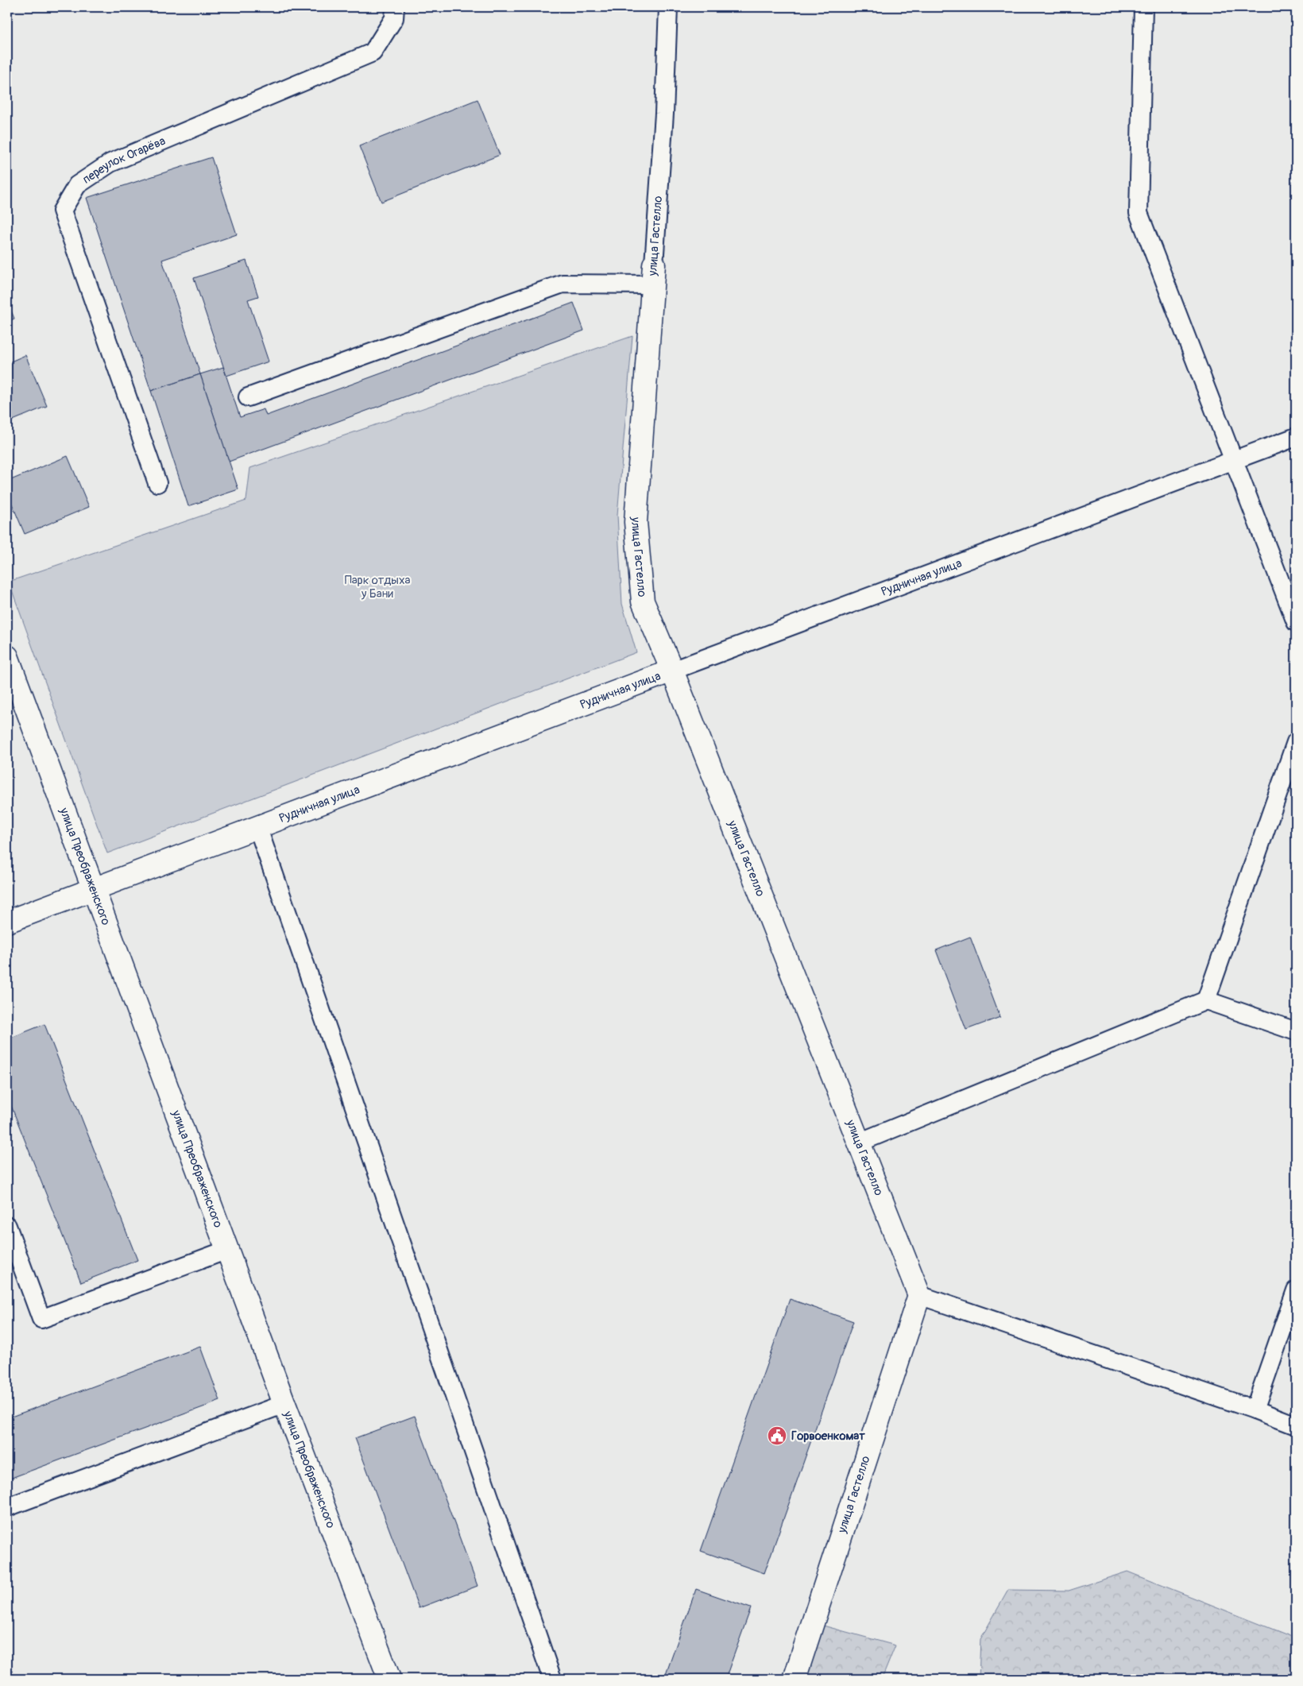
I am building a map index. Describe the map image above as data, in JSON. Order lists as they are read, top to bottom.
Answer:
{
  "streets": {
    "street": ["улица Гастелло", "Рудничная улица", "улица Преображенского"],
    "lane": ["переулок Огарёва"]
  },
  "crossings": [
    ["улица Гастелло", "Рудничная улица"],
    ["Рудничная улица", "улица Преображенского"]
  ],
  "parks": ["Парк отдыха у Бани"],
  "places": {
    "public building": ["Горвоенкомат"]
  }
}
